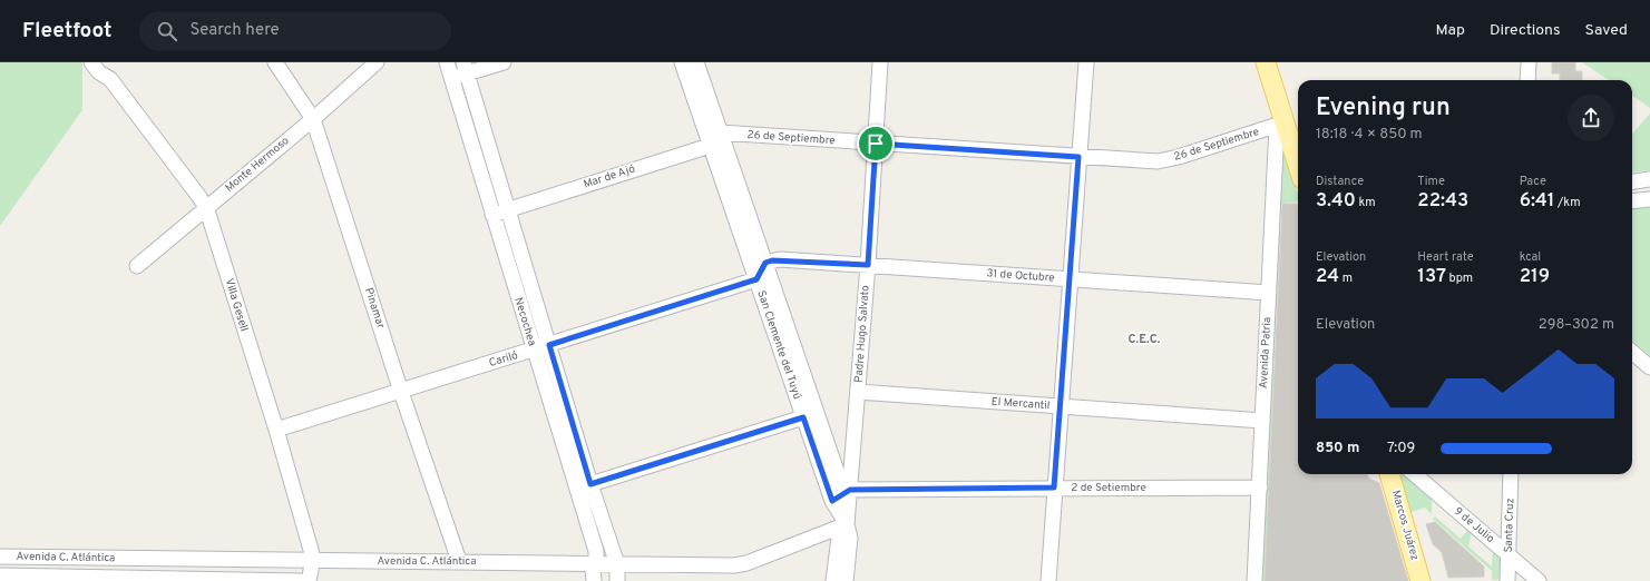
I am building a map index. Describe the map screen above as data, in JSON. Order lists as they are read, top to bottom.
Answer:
{
  "streets": {
    "main road": ["Marcos Juárez"],
    "street": [
      "26 de Septiembre",
      "Monte Hermoso",
      "Mar de Ajó",
      "31 de Octubre",
      "Villa Gesell",
      "Pinamar",
      "Necochea",
      "Padre Hugo Salvato",
      "San Clemente del Tuyú",
      "Avenida Patria",
      "Cariló",
      "El Mercantil",
      "2 de Setiembre",
      "9 de Julio",
      "Santa Cruz",
      "Avenida C. Atlántica"
    ]
  },
  "crossings": [
    ["26 de Septiembre", "Padre Hugo Salvato"],
    ["26 de Septiembre", "San Clemente del Tuyú"],
    ["26 de Septiembre", "Avenida Patria"],
    ["Monte Hermoso", "Villa Gesell"],
    ["Monte Hermoso", "Pinamar"],
    ["Mar de Ajó", "Necochea"],
    ["Mar de Ajó", "San Clemente del Tuyú"],
    ["31 de Octubre", "Padre Hugo Salvato"],
    ["31 de Octubre", "San Clemente del Tuyú"],
    ["31 de Octubre", "Avenida Patria"],
    ["Villa Gesell", "Cariló"],
    ["Villa Gesell", "Avenida C. Atlántica"],
    ["Pinamar", "Cariló"],
    ["Pinamar", "Avenida C. Atlántica"],
    ["Necochea", "Cariló"],
    ["Necochea", "Avenida C. Atlántica"],
    ["Padre Hugo Salvato", "San Clemente del Tuyú"],
    ["Padre Hugo Salvato", "El Mercantil"],
    ["Padre Hugo Salvato", "2 de Setiembre"],
    ["Padre Hugo Salvato", "Avenida C. Atlántica"],
    ["San Clemente del Tuyú", "Cariló"],
    ["San Clemente del Tuyú", "2 de Setiembre"],
    ["San Clemente del Tuyú", "Avenida C. Atlántica"],
    ["Avenida Patria", "El Mercantil"],
    ["Avenida Patria", "2 de Setiembre"],
    ["9 de Julio", "Santa Cruz"]
  ],
  "districts": ["C.E.C."],
  "page": {
    "header": "Fleetfoot",
    "search": "Search here",
    "nav": ["Map", "Directions", "Saved"],
    "heading": ["Evening run", "18:18 · 4 × 850 m"],
    "stats": [
      ["Distance", "3.40 km"],
      ["Time", "22:43"],
      ["Pace", "6:41 /km"],
      ["Elevation", "24 m"],
      ["Heart rate", "137 bpm"],
      ["kcal", "219"]
    ],
    "chart": ["Elevation", "298–302 m"],
    "list": [
      {
        "name": "850 m",
        "note": "7:09"
      }
    ]
  }
}
